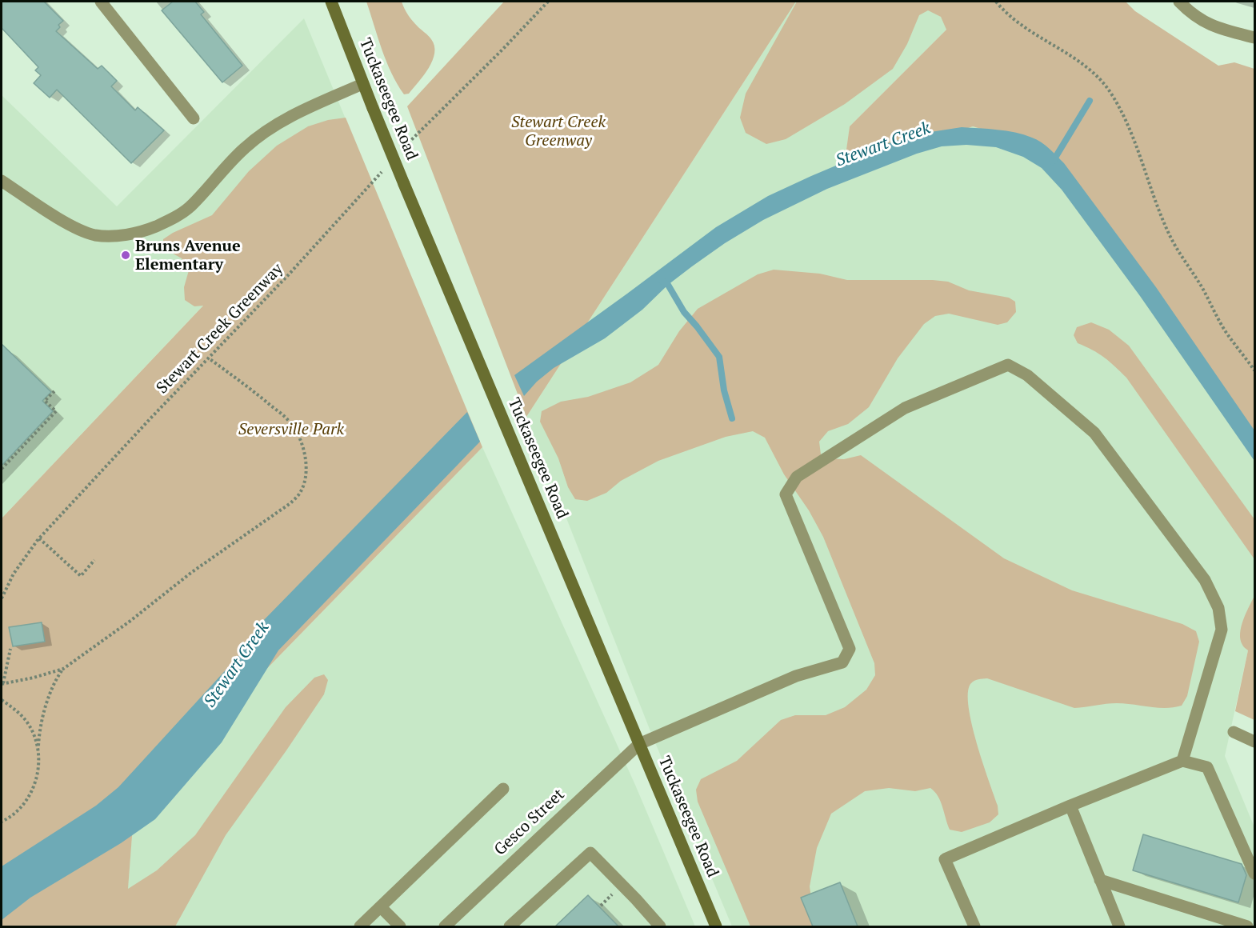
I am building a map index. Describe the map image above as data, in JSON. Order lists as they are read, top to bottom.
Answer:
{
  "streets": {
    "main road": ["Tuckaseegee Road"],
    "street": ["Gesco Street"],
    "path": ["Stewart Creek Greenway"]
  },
  "crossings": [
    ["Tuckaseegee Road", "Gesco Street"]
  ],
  "water": ["Stewart Creek"],
  "parks": ["Stewart Creek Greenway", "Seversville Park"],
  "places": ["Bruns Avenue Elementary"]
}
